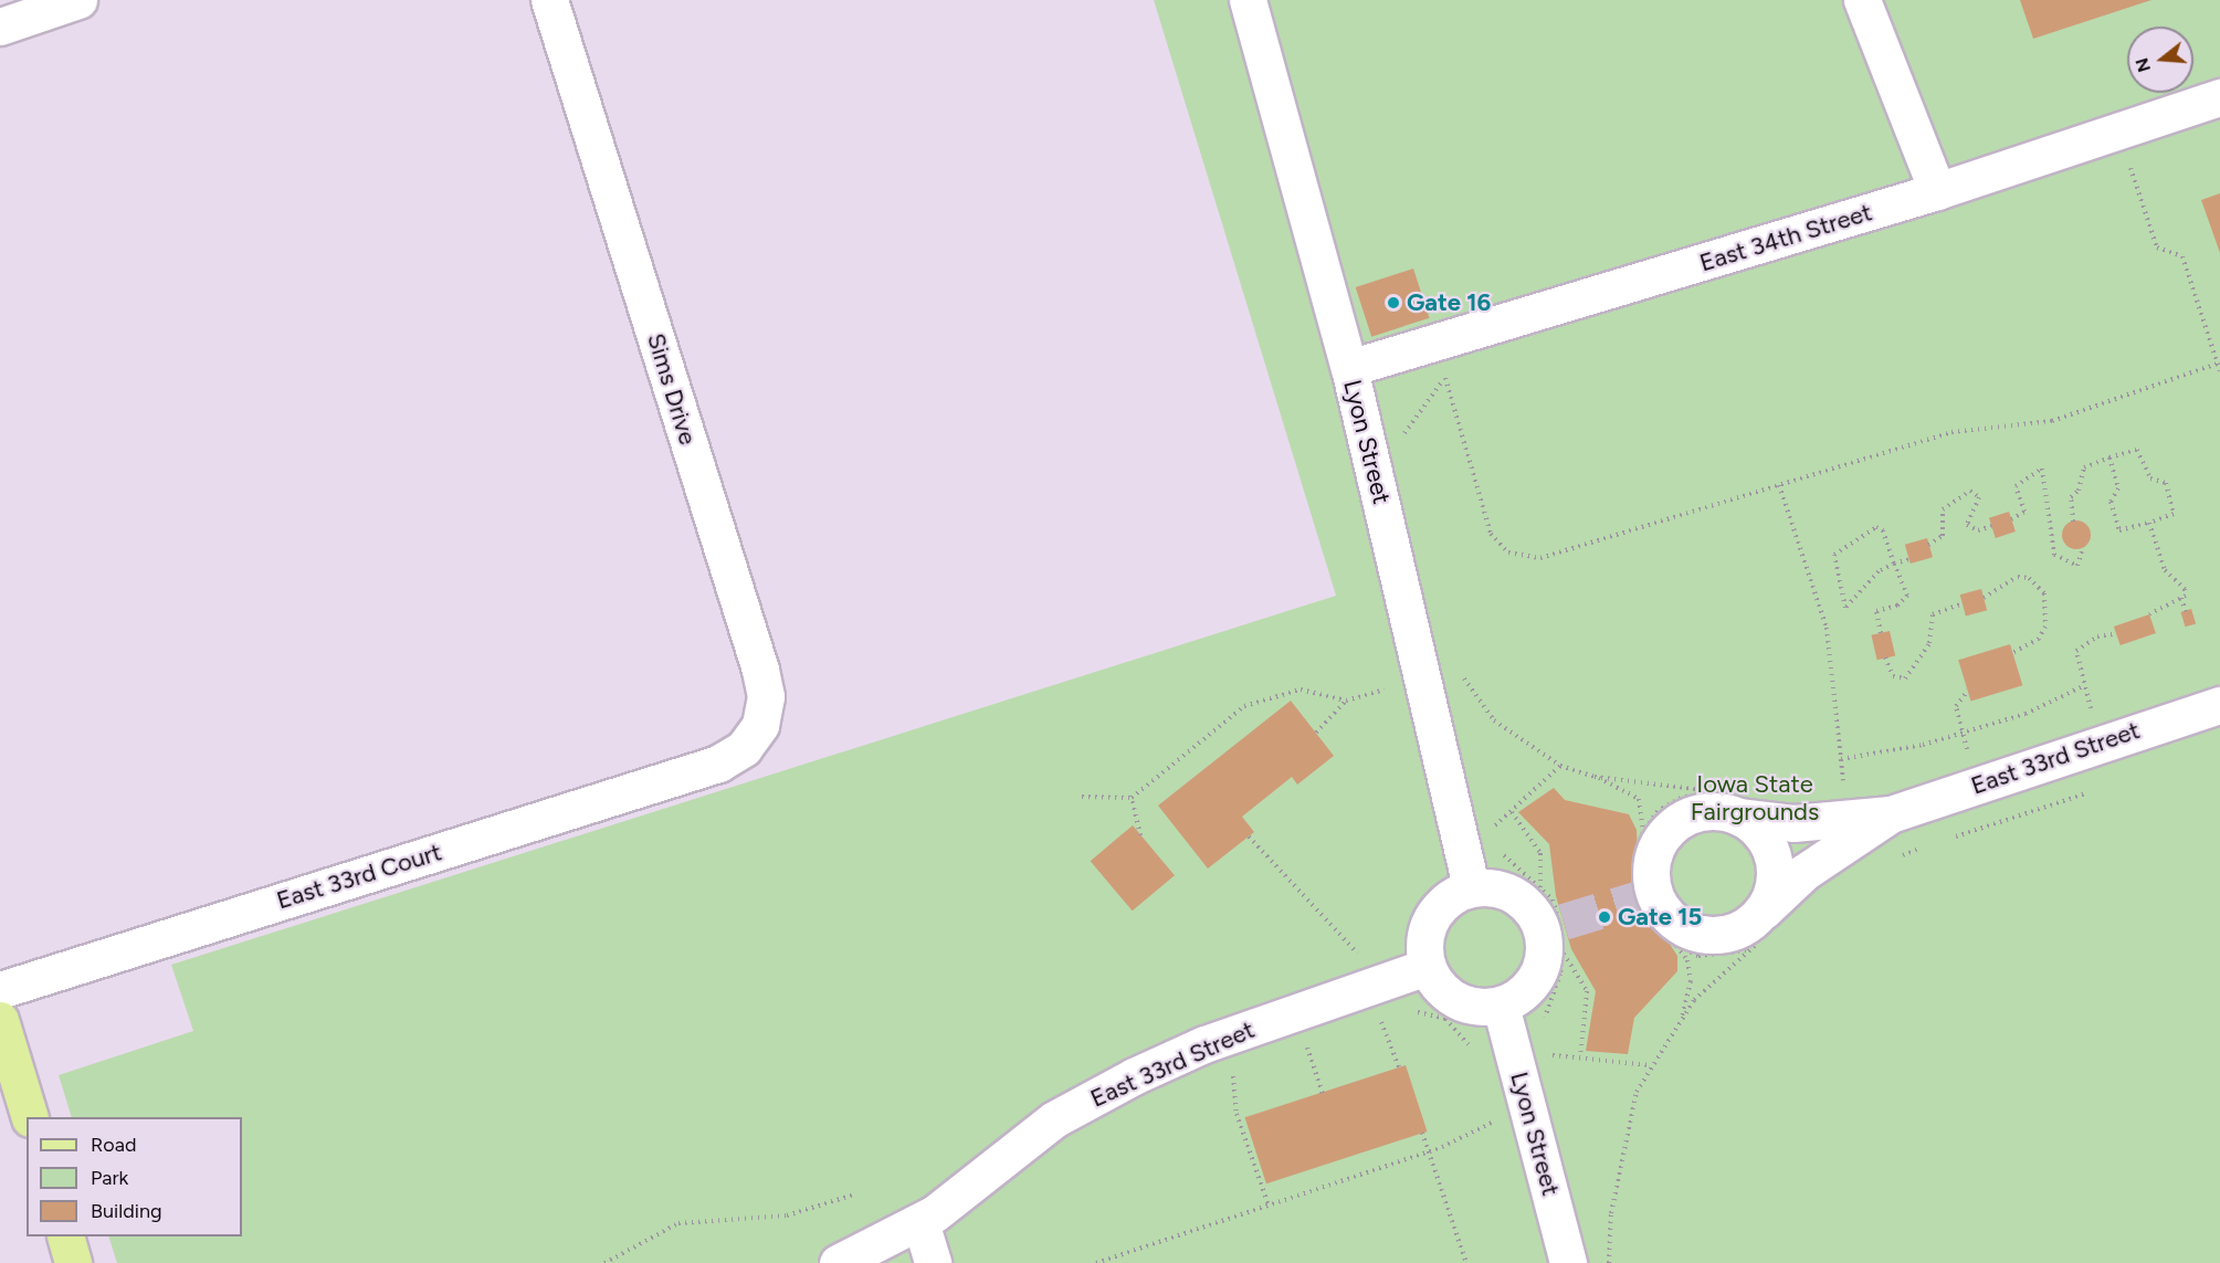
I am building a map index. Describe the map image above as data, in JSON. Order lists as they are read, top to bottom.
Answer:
{
  "streets": {
    "street": [
      "East 34th Street",
      "Sims Drive",
      "Lyon Street",
      "East 33rd Street",
      "East 33rd Court"
    ]
  },
  "crossings": [
    ["East 34th Street", "Lyon Street"],
    ["Sims Drive", "East 33rd Court"],
    ["Lyon Street", "East 33rd Street"]
  ],
  "parks": ["Iowa State Fairgrounds"],
  "places": ["Gate 16", "Gate 15"],
  "legend": ["Road", "Park", "Building"],
  "north": "left"
}
